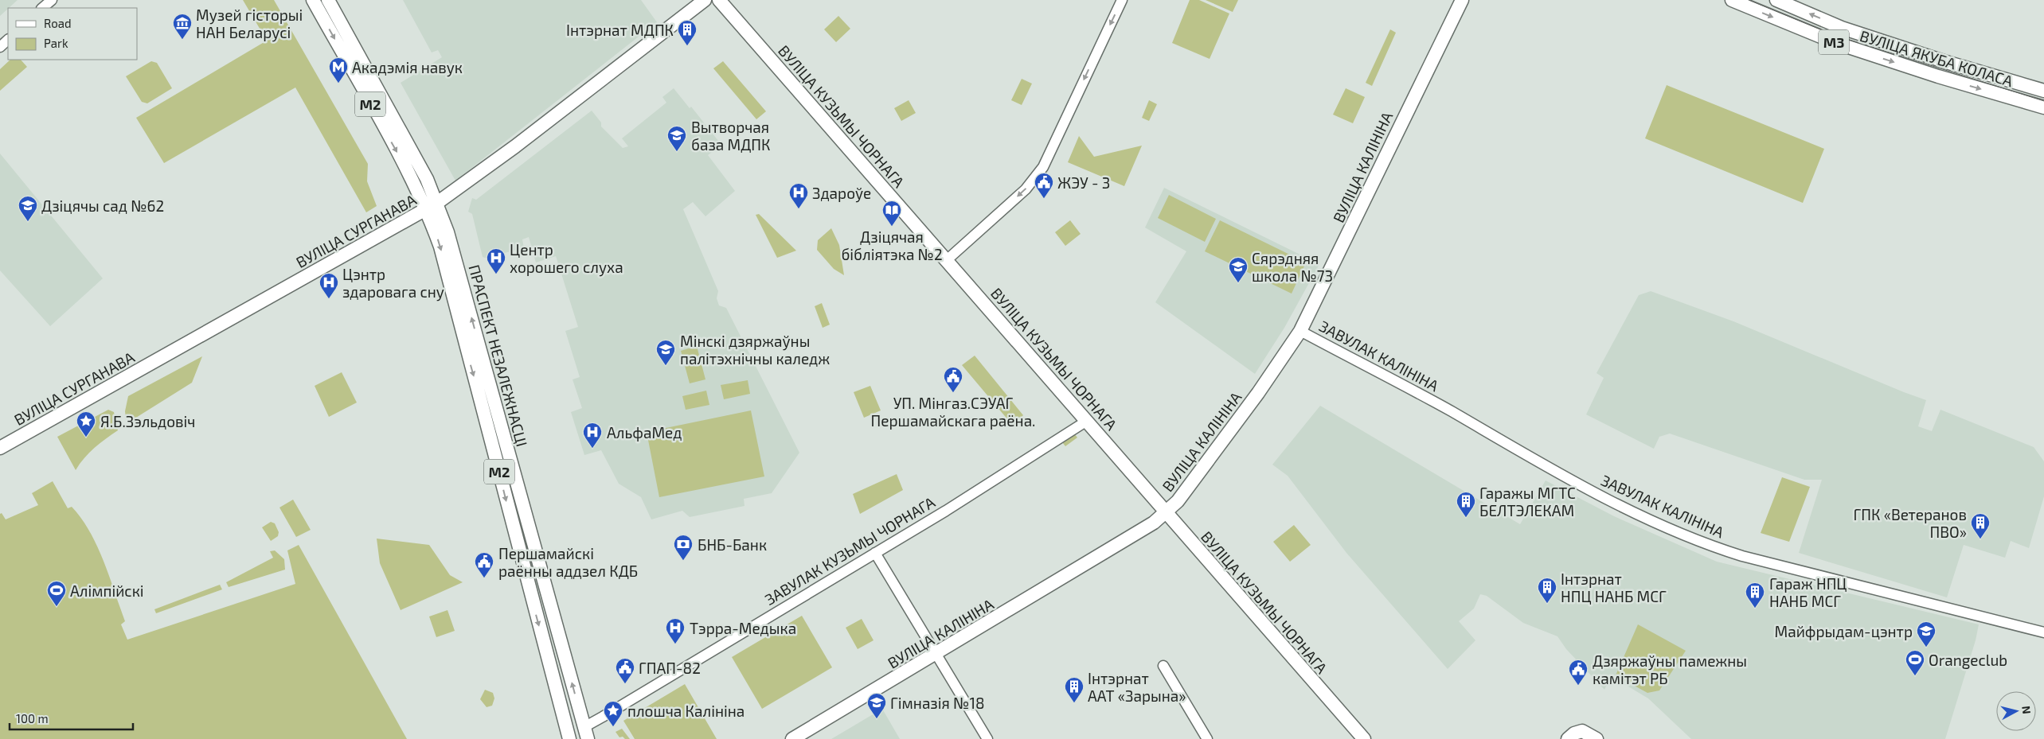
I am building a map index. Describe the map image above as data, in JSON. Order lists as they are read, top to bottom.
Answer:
{
  "streets": {
    "main road": [
      "М3",
      "ВУЛІЦА ЯКУБА КОЛАСА",
      "М2",
      "ВУЛІЦА КУЗЬМЫ ЧОРНАГА",
      "ВУЛІЦА КАЛІНІНА",
      "ВУЛІЦА СУРГАНАВА",
      "ПРАСПЕКТ НЕЗАЛЕЖНАСЦІ"
    ],
    "street": ["ЗАВУЛАК КАЛІНІНА", "ЗАВУЛАК КУЗЬМЫ ЧОРНАГА"]
  },
  "crossings": [
    ["ВУЛІЦА КУЗЬМЫ ЧОРНАГА", "ВУЛІЦА КАЛІНІНА"],
    ["ВУЛІЦА КУЗЬМЫ ЧОРНАГА", "ЗАВУЛАК КУЗЬМЫ ЧОРНАГА"],
    ["ВУЛІЦА КАЛІНІНА", "ЗАВУЛАК КАЛІНІНА"],
    ["ВУЛІЦА СУРГАНАВА", "ПРАСПЕКТ НЕЗАЛЕЖНАСЦІ"],
    ["ПРАСПЕКТ НЕЗАЛЕЖНАСЦІ", "ЗАВУЛАК КУЗЬМЫ ЧОРНАГА"]
  ],
  "places": {
    "museum": ["Музей гісторыі НАН Беларусі"],
    "building": [
      "Інтэрнат МДПК",
      "Гаражы МГТС БЕЛТЭЛЕКАМ",
      "ГПК «Ветеранов ПВО»",
      "Інтэрнат НПЦ НАНБ МСГ",
      "Гараж НПЦ НАНБ МСГ",
      "Інтэрнат ААТ «Зарына»"
    ],
    "metro station": ["Акадэмія навук"],
    "school or university": [
      "Вытворчая база МДПК",
      "Дзіцячы сад №62",
      "Сярэдняя школа №73",
      "Мінскі дзяржаўны палітэхнічны каледж",
      "Майфрыдам-цэнтр",
      "Гімназія №18"
    ],
    "public building": [
      "ЖЭУ - 3",
      "УП. Мінгаз.СЭУАГ Першамайскага раёна.",
      "Першамайскі раённы аддзел КДБ",
      "ГПАП-82",
      "Дзяржаўны памежны камітэт РБ"
    ],
    "hospital": [
      "Здароўе",
      "Центр хорошего слуха",
      "Цэнтр здаровага сну",
      "АльфаМед",
      "Тэрра-Медыка"
    ],
    "library": ["Дзіцячая бібліятэка №2"],
    "place": ["Я.Б.Зэльдовіч", "плошча Калініна"],
    "bank": ["БНБ-Банк"],
    "sports": ["Алімпійскі", "Orangeclub"]
  },
  "legend": ["Road", "Park"],
  "scale_bar": "100 m",
  "north": "right"
}
